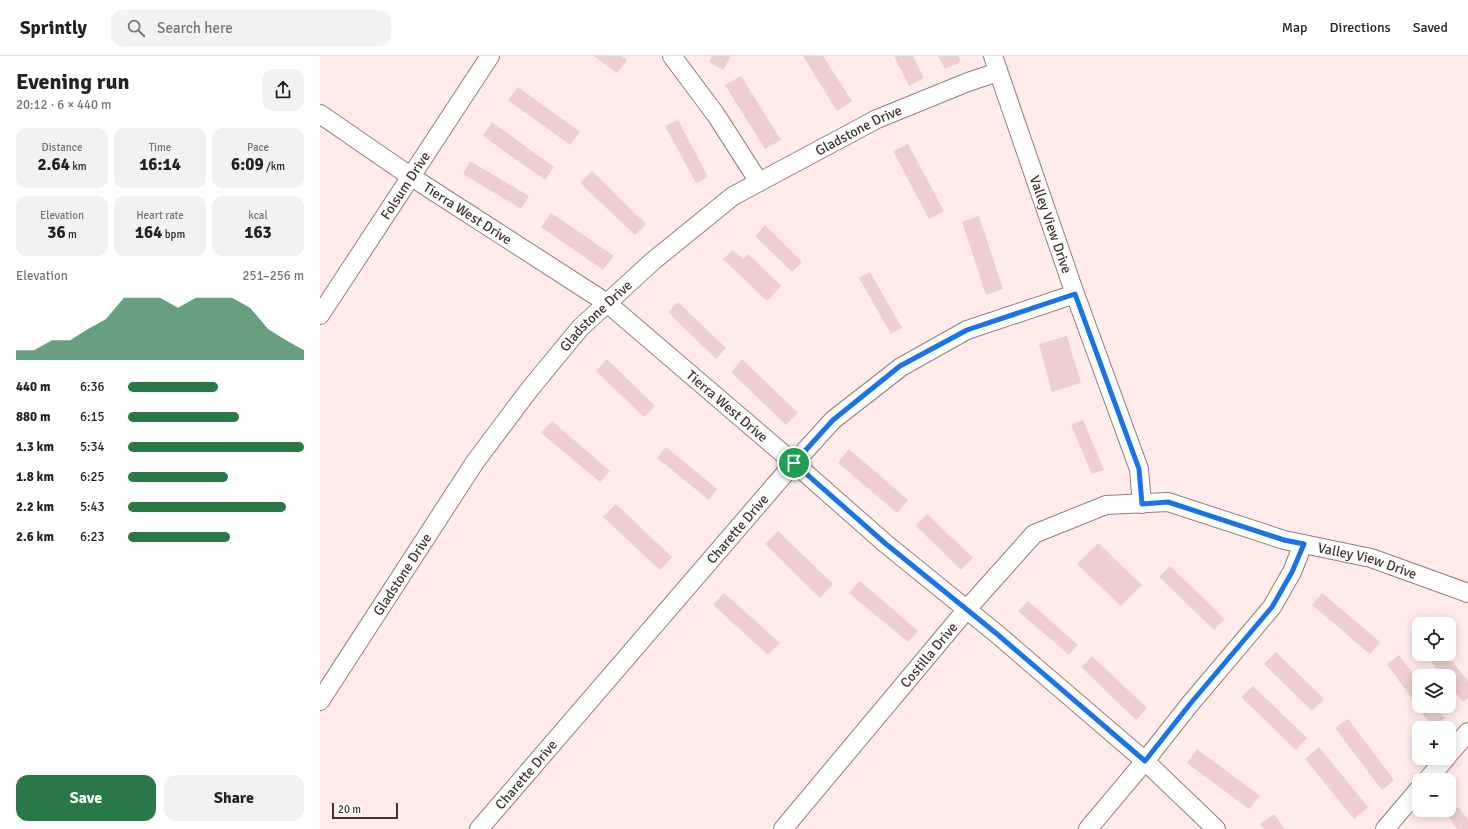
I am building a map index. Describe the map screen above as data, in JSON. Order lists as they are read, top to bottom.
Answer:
{
  "streets": {
    "street": [
      "Gladstone Drive",
      "Folsum Drive",
      "Tierra West Drive",
      "Valley View Drive",
      "Charette Drive",
      "Costilla Drive"
    ]
  },
  "crossings": [
    ["Gladstone Drive", "Tierra West Drive"],
    ["Gladstone Drive", "Valley View Drive"],
    ["Folsum Drive", "Tierra West Drive"],
    ["Tierra West Drive", "Charette Drive"],
    ["Tierra West Drive", "Costilla Drive"],
    ["Valley View Drive", "Charette Drive"],
    ["Valley View Drive", "Costilla Drive"]
  ],
  "scale_bar": "20 m",
  "page": {
    "header": "Sprintly",
    "search": "Search here",
    "nav": ["Map", "Directions", "Saved"],
    "heading": ["Evening run", "20:12 · 6 × 440 m"],
    "stats": [
      ["Distance", "2.64 km"],
      ["Time", "16:14"],
      ["Pace", "6:09 /km"],
      ["Elevation", "36 m"],
      ["Heart rate", "164 bpm"],
      ["kcal", "163"]
    ],
    "chart": ["Elevation", "251–256 m"],
    "list": [
      {
        "name": "440 m",
        "note": "6:36"
      },
      {
        "name": "880 m",
        "note": "6:15"
      },
      {
        "name": "1.3 km",
        "note": "5:34"
      },
      {
        "name": "1.8 km",
        "note": "6:25"
      },
      {
        "name": "2.2 km",
        "note": "5:43"
      },
      {
        "name": "2.6 km",
        "note": "6:23"
      }
    ],
    "map_buttons": ["+", "−"],
    "buttons": ["Save", "Share"],
    "scale": "20 m"
  }
}
